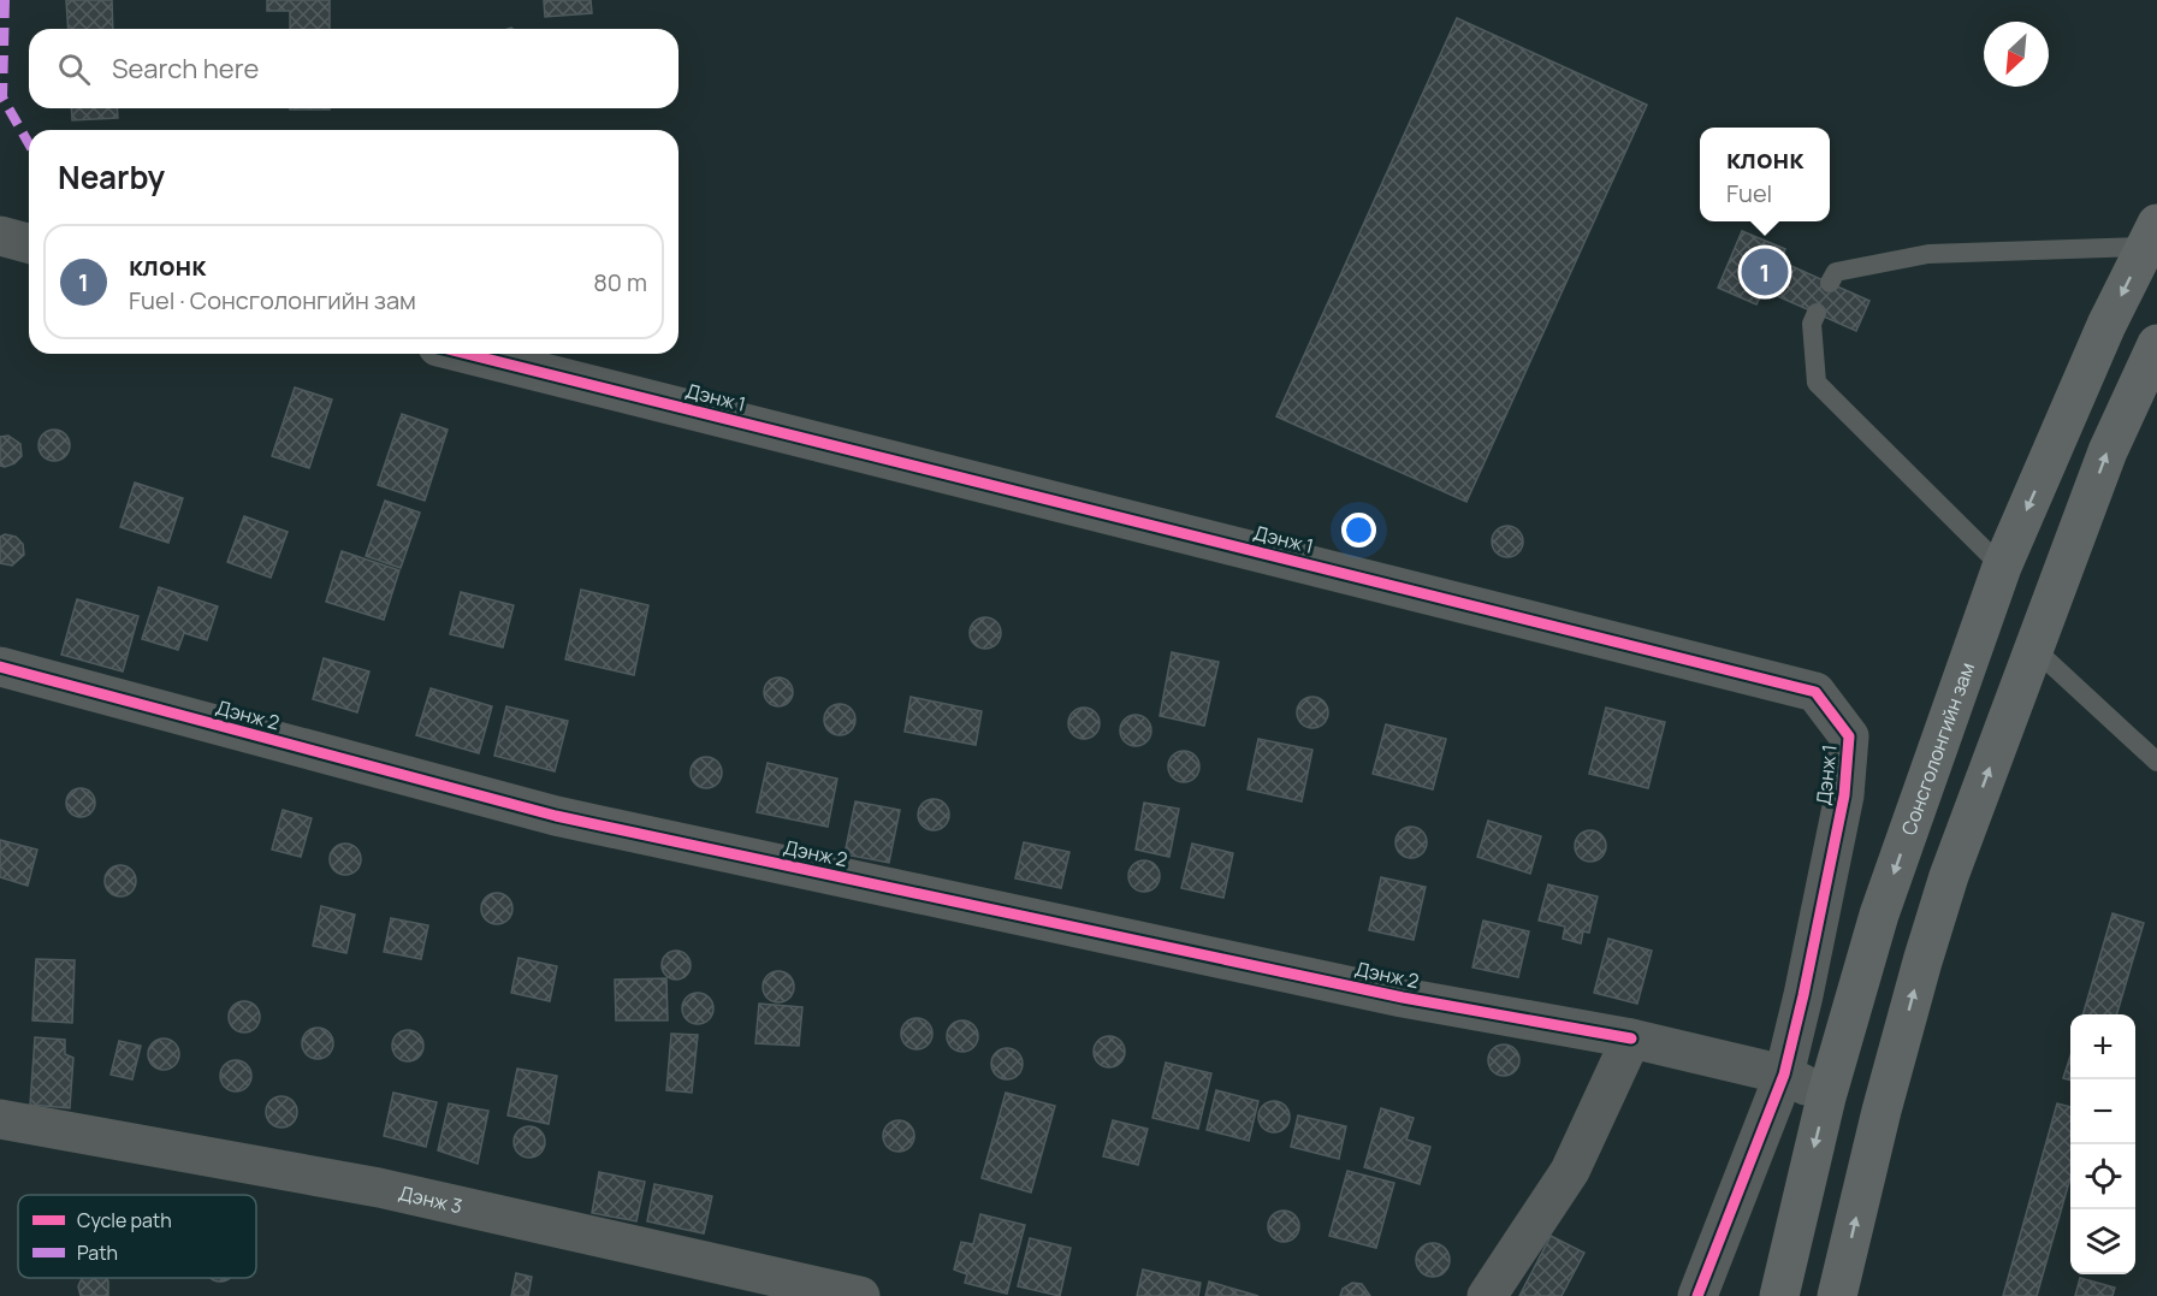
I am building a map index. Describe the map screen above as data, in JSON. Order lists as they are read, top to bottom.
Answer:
{
  "streets": {
    "main road": ["Сонсголонгийн зам"],
    "street": ["Дэнж 1", "Дэнж 2", "Дэнж 3"]
  },
  "crossings": [
    ["Дэнж 1", "Дэнж 2"],
    ["Дэнж 2", "Сонсголонгийн зам"]
  ],
  "legend": ["Cycle path", "Path"],
  "north": "bottom left",
  "page": {
    "search": "Search here",
    "popup": ["клонк", "Fuel"],
    "heading": "Nearby",
    "list": [
      {
        "mark": "1",
        "name": "клонк",
        "note": "Fuel · Сонсголонгийн зам",
        "value": "80 m"
      }
    ],
    "pins": "1",
    "map_buttons": ["+", "−"]
  }
}
